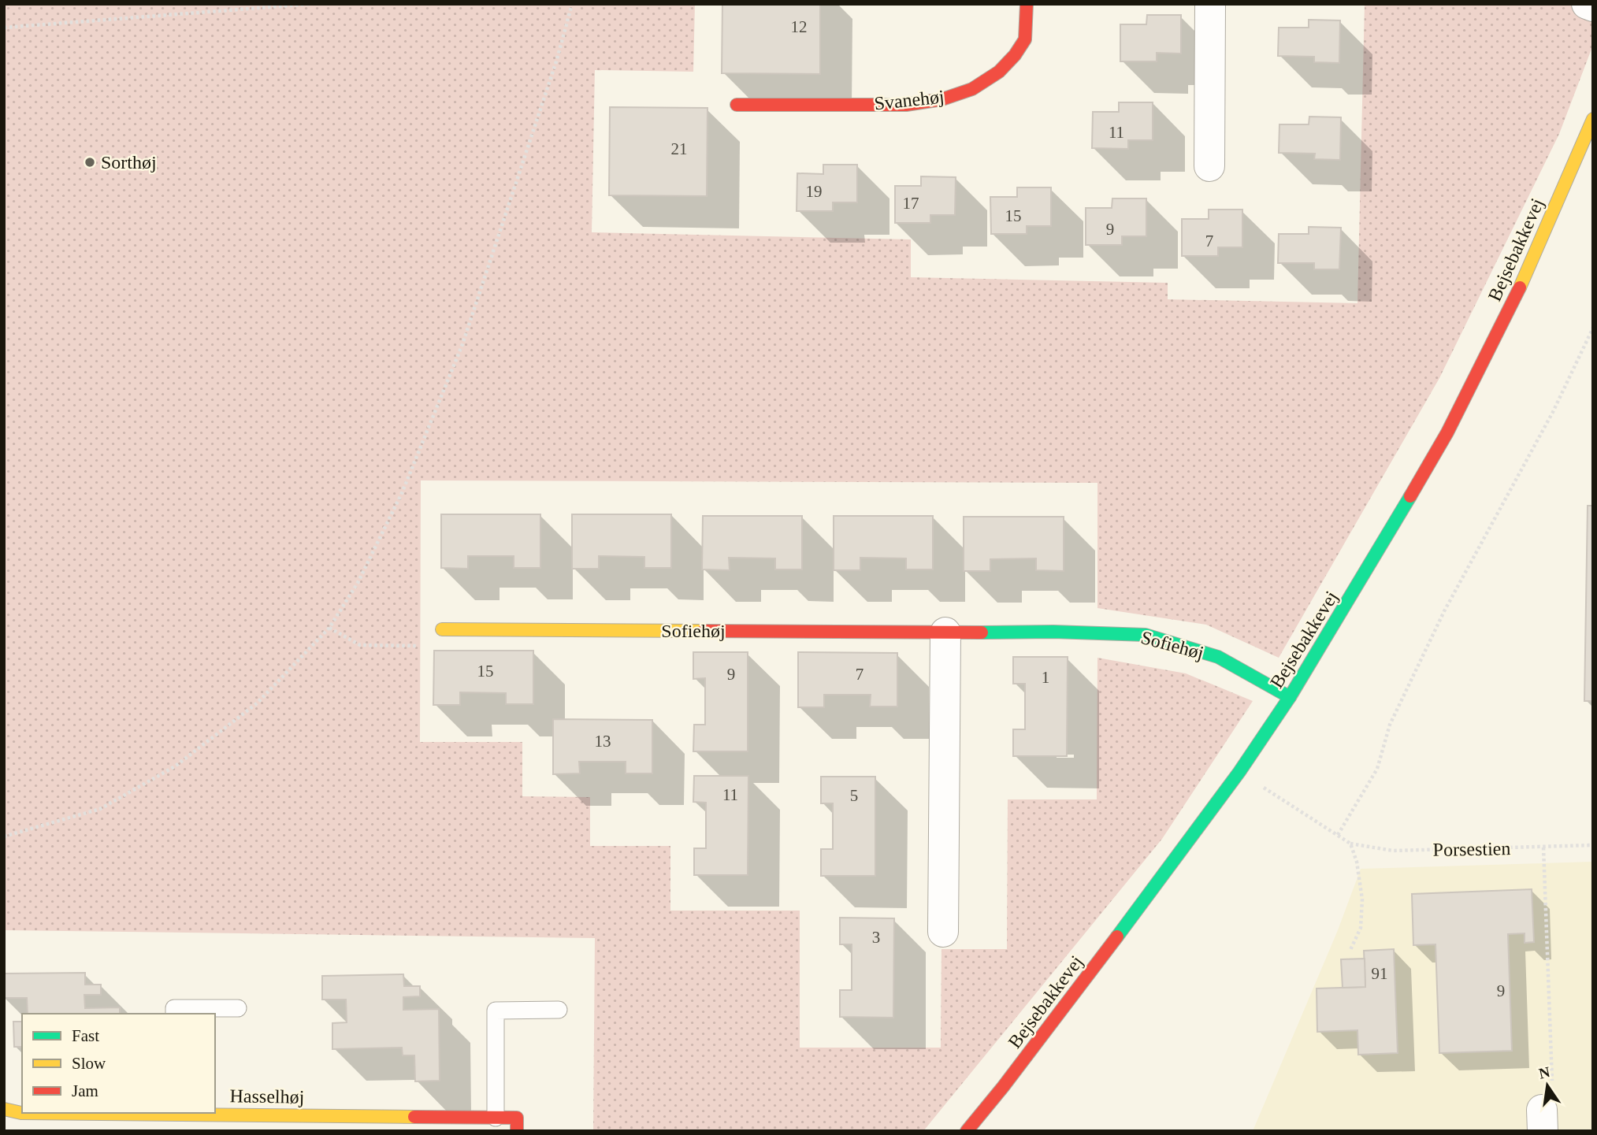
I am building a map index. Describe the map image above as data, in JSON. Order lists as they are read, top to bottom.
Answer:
{
  "streets": {
    "street": [
      "Svanehøj",
      "Bejsebakkevej",
      "Sofiehøj",
      "Hasselhøj"
    ],
    "path": ["Porsestien"]
  },
  "crossings": [
    ["Bejsebakkevej", "Sofiehøj"]
  ],
  "places": ["Sorthøj"],
  "house_numbers": [
    "12",
    "11",
    "21",
    "19",
    "17",
    "15",
    "9",
    "7",
    "15",
    "9",
    "7",
    "1",
    "13",
    "11",
    "5",
    "3",
    "91",
    "9"
  ],
  "legend": ["Fast", "Slow", "Jam"],
  "north": "top"
}
